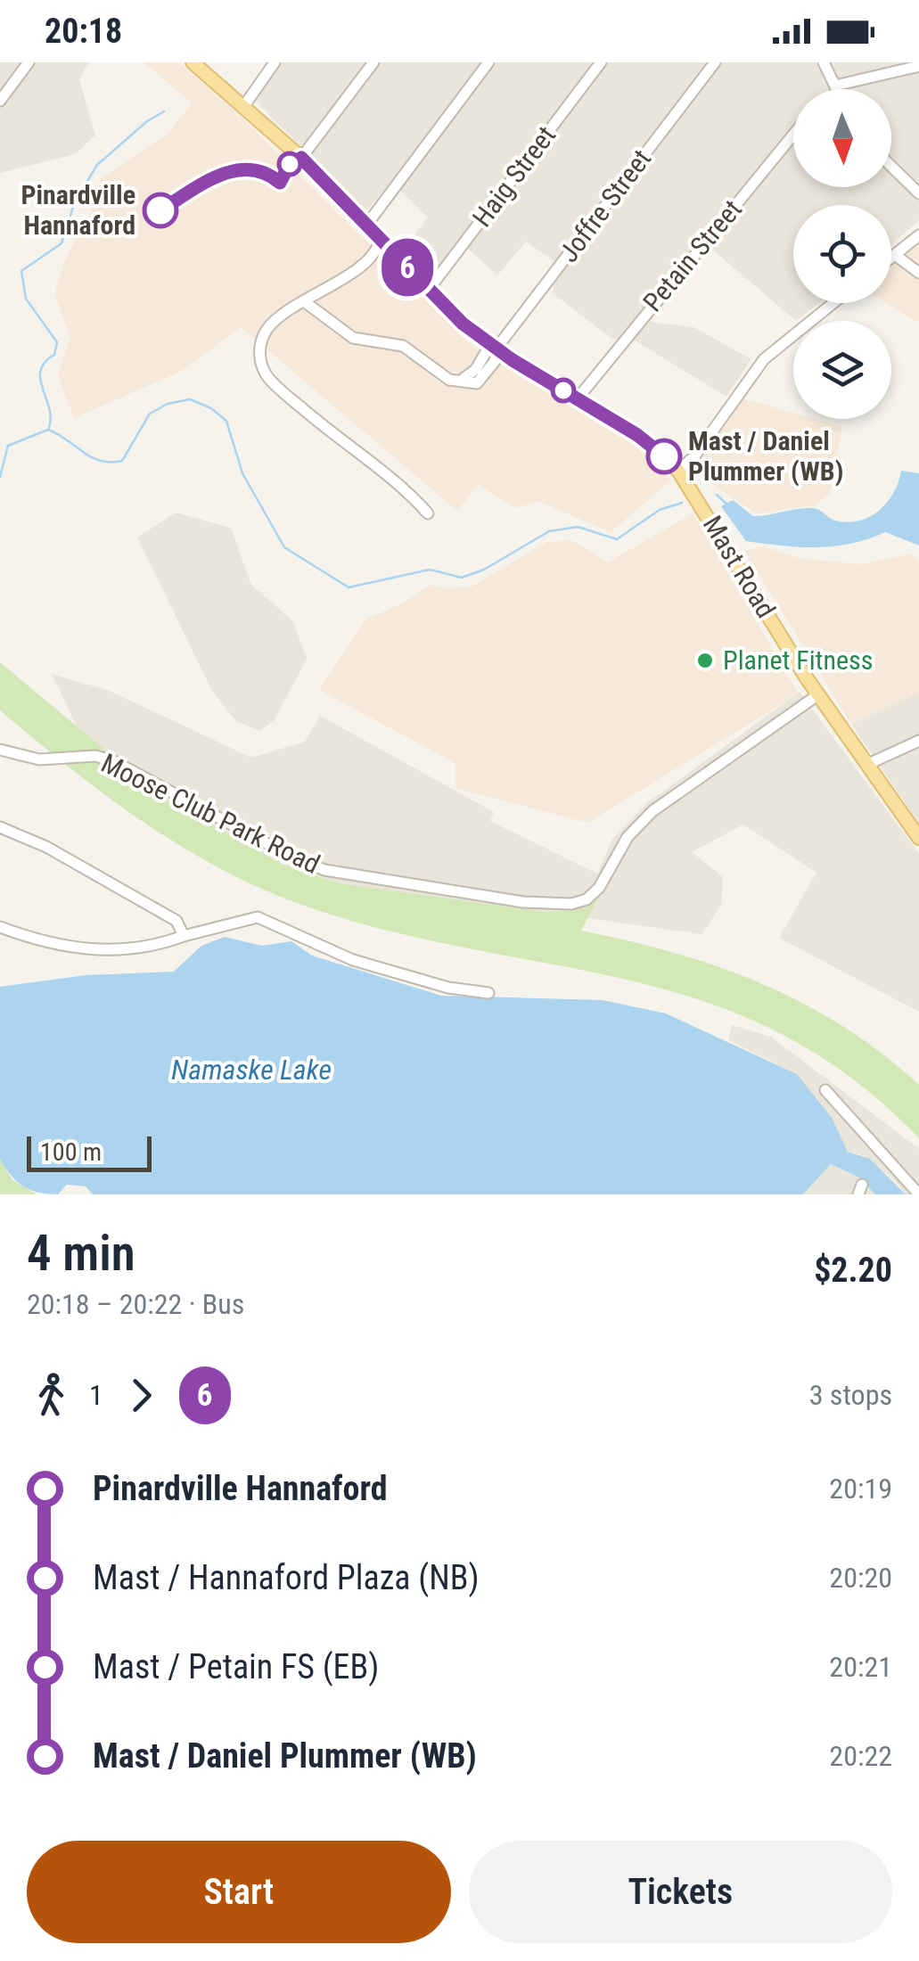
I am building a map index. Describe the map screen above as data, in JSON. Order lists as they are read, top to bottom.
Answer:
{
  "streets": {
    "main road": ["Mast Road"],
    "street": [
      "Haig Street",
      "Joffre Street",
      "Petain Street",
      "Moose Club Park Road"
    ]
  },
  "crossings": [
    ["Haig Street", "Mast Road"],
    ["Joffre Street", "Mast Road"],
    ["Petain Street", "Mast Road"],
    ["Mast Road", "Moose Club Park Road"]
  ],
  "water": ["Namaske Lake"],
  "places": ["Pinardville Hannaford", "Mast / Daniel Plummer (WB)", "Planet Fitness"],
  "lines": ["bus line 6"],
  "scale_bar": "100 m",
  "north": "bottom",
  "page": {
    "status": "20:18",
    "on_map": "6",
    "scale": "100 m",
    "heading": ["4 min", "20:18 – 20:22 · Bus", "$2.20"],
    "legs": ["1", "6", "3 stops"],
    "list": [
      {
        "name": "Pinardville Hannaford",
        "value": "20:19"
      },
      {
        "name": "Mast / Hannaford Plaza (NB)",
        "value": "20:20"
      },
      {
        "name": "Mast / Petain FS (EB)",
        "value": "20:21"
      },
      {
        "name": "Mast / Daniel Plummer (WB)",
        "value": "20:22"
      }
    ],
    "buttons": ["Start", "Tickets"]
  }
}
